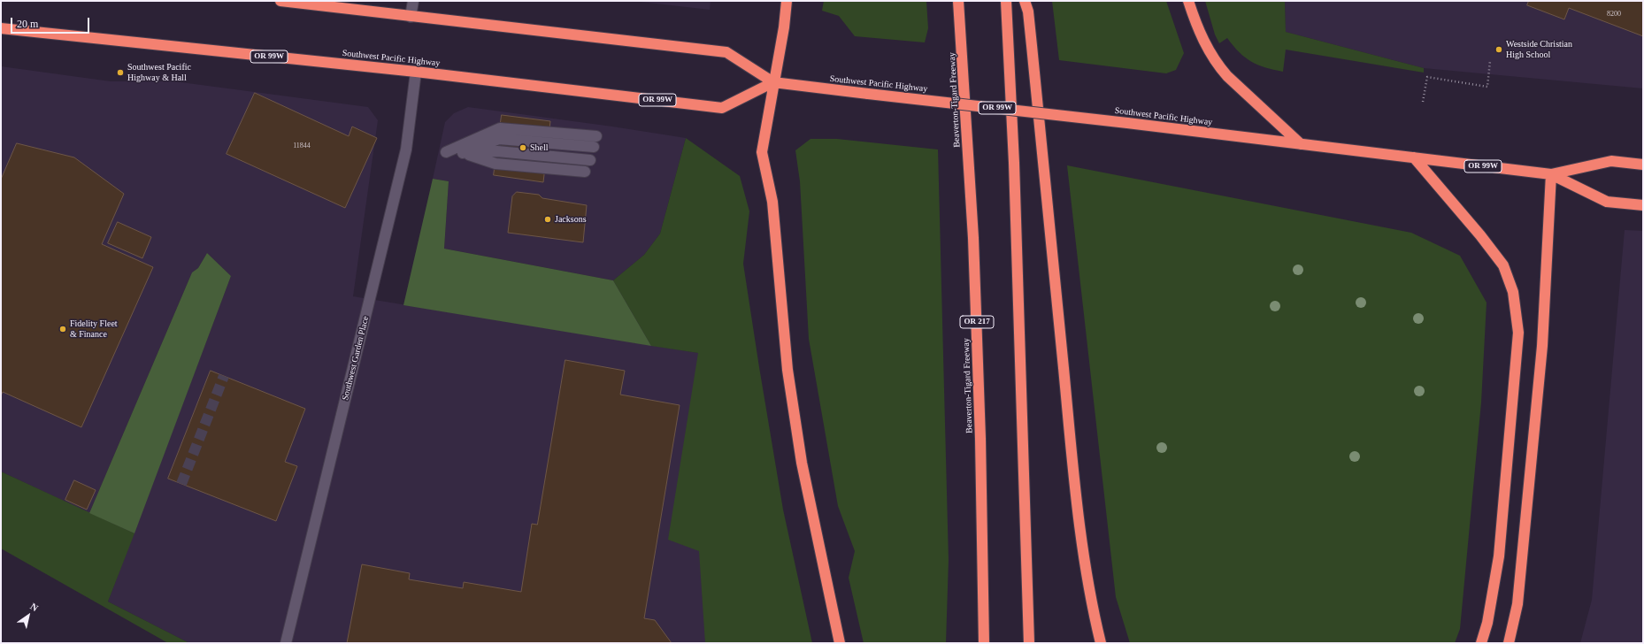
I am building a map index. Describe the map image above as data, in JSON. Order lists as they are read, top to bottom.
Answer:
{
  "streets": {
    "highway": [
      "OR 99W",
      "Southwest Pacific Highway",
      "Beaverton-Tigard Freeway",
      "OR 217"
    ],
    "street": ["Southwest Garden Place"]
  },
  "crossings": [
    ["Southwest Pacific Highway", "Southwest Garden Place"]
  ],
  "places": [
    "Westside Christian High School",
    "Southwest Pacific Highway & Hall",
    "Shell",
    "Jacksons",
    "Fidelity Fleet & Finance"
  ],
  "house_numbers": ["8200", "11844"],
  "scale_bar": "20 m",
  "north": "top right"
}
